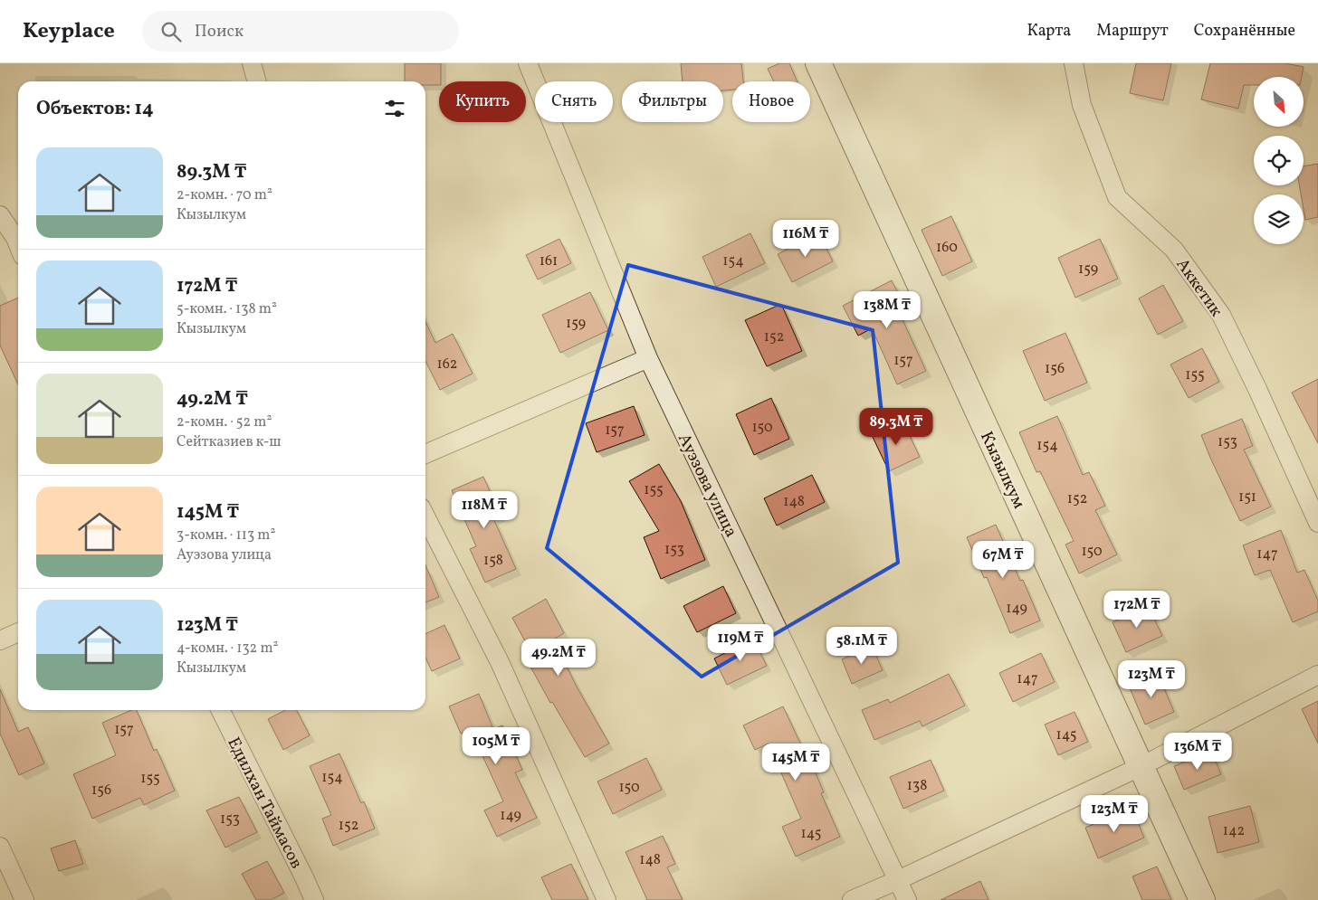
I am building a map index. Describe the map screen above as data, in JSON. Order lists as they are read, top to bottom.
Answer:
{
  "streets": {
    "street": [
      "Аккетик",
      "Кызылкум",
      "Ауэзова улица",
      "Едилхан Таймасов"
    ]
  },
  "house_numbers": [
    "160",
    "161",
    "154",
    "159",
    "159",
    "152",
    "157",
    "162",
    "156",
    "155",
    "150",
    "157",
    "153",
    "154",
    "155",
    "151",
    "152",
    "148",
    "153",
    "150",
    "147",
    "158",
    "149",
    "147",
    "157",
    "145",
    "154",
    "155",
    "138",
    "150",
    "156",
    "149",
    "153",
    "152",
    "142",
    "145",
    "148"
  ],
  "north": "bottom right",
  "page": {
    "header": "Keyplace",
    "search": "Поиск",
    "nav": ["Карта", "Маршрут", "Сохранённые"],
    "chip": [
      "Купить",
      "Снять",
      "Фильтры",
      "Новое"
    ],
    "heading": "Объектов: 14",
    "list": [
      {
        "name": "89.3M ₸",
        "note": "2-комн. · 70 m² · Кызылкум"
      },
      {
        "name": "172M ₸",
        "note": "5-комн. · 138 m² · Кызылкум"
      },
      {
        "name": "49.2M ₸",
        "note": "2-комн. · 52 m² · Сейтказиев к-ш"
      },
      {
        "name": "145M ₸",
        "note": "3-комн. · 113 m² · Ауэзова улица"
      },
      {
        "name": "123M ₸",
        "note": "4-комн. · 132 m² · Кызылкум"
      }
    ],
    "price": [
      "116M ₸",
      "138M ₸",
      "89.3M ₸",
      "118M ₸",
      "67M ₸",
      "172M ₸",
      "119M ₸",
      "58.1M ₸",
      "49.2M ₸",
      "123M ₸",
      "105M ₸",
      "136M ₸",
      "145M ₸",
      "123M ₸"
    ]
  }
}
